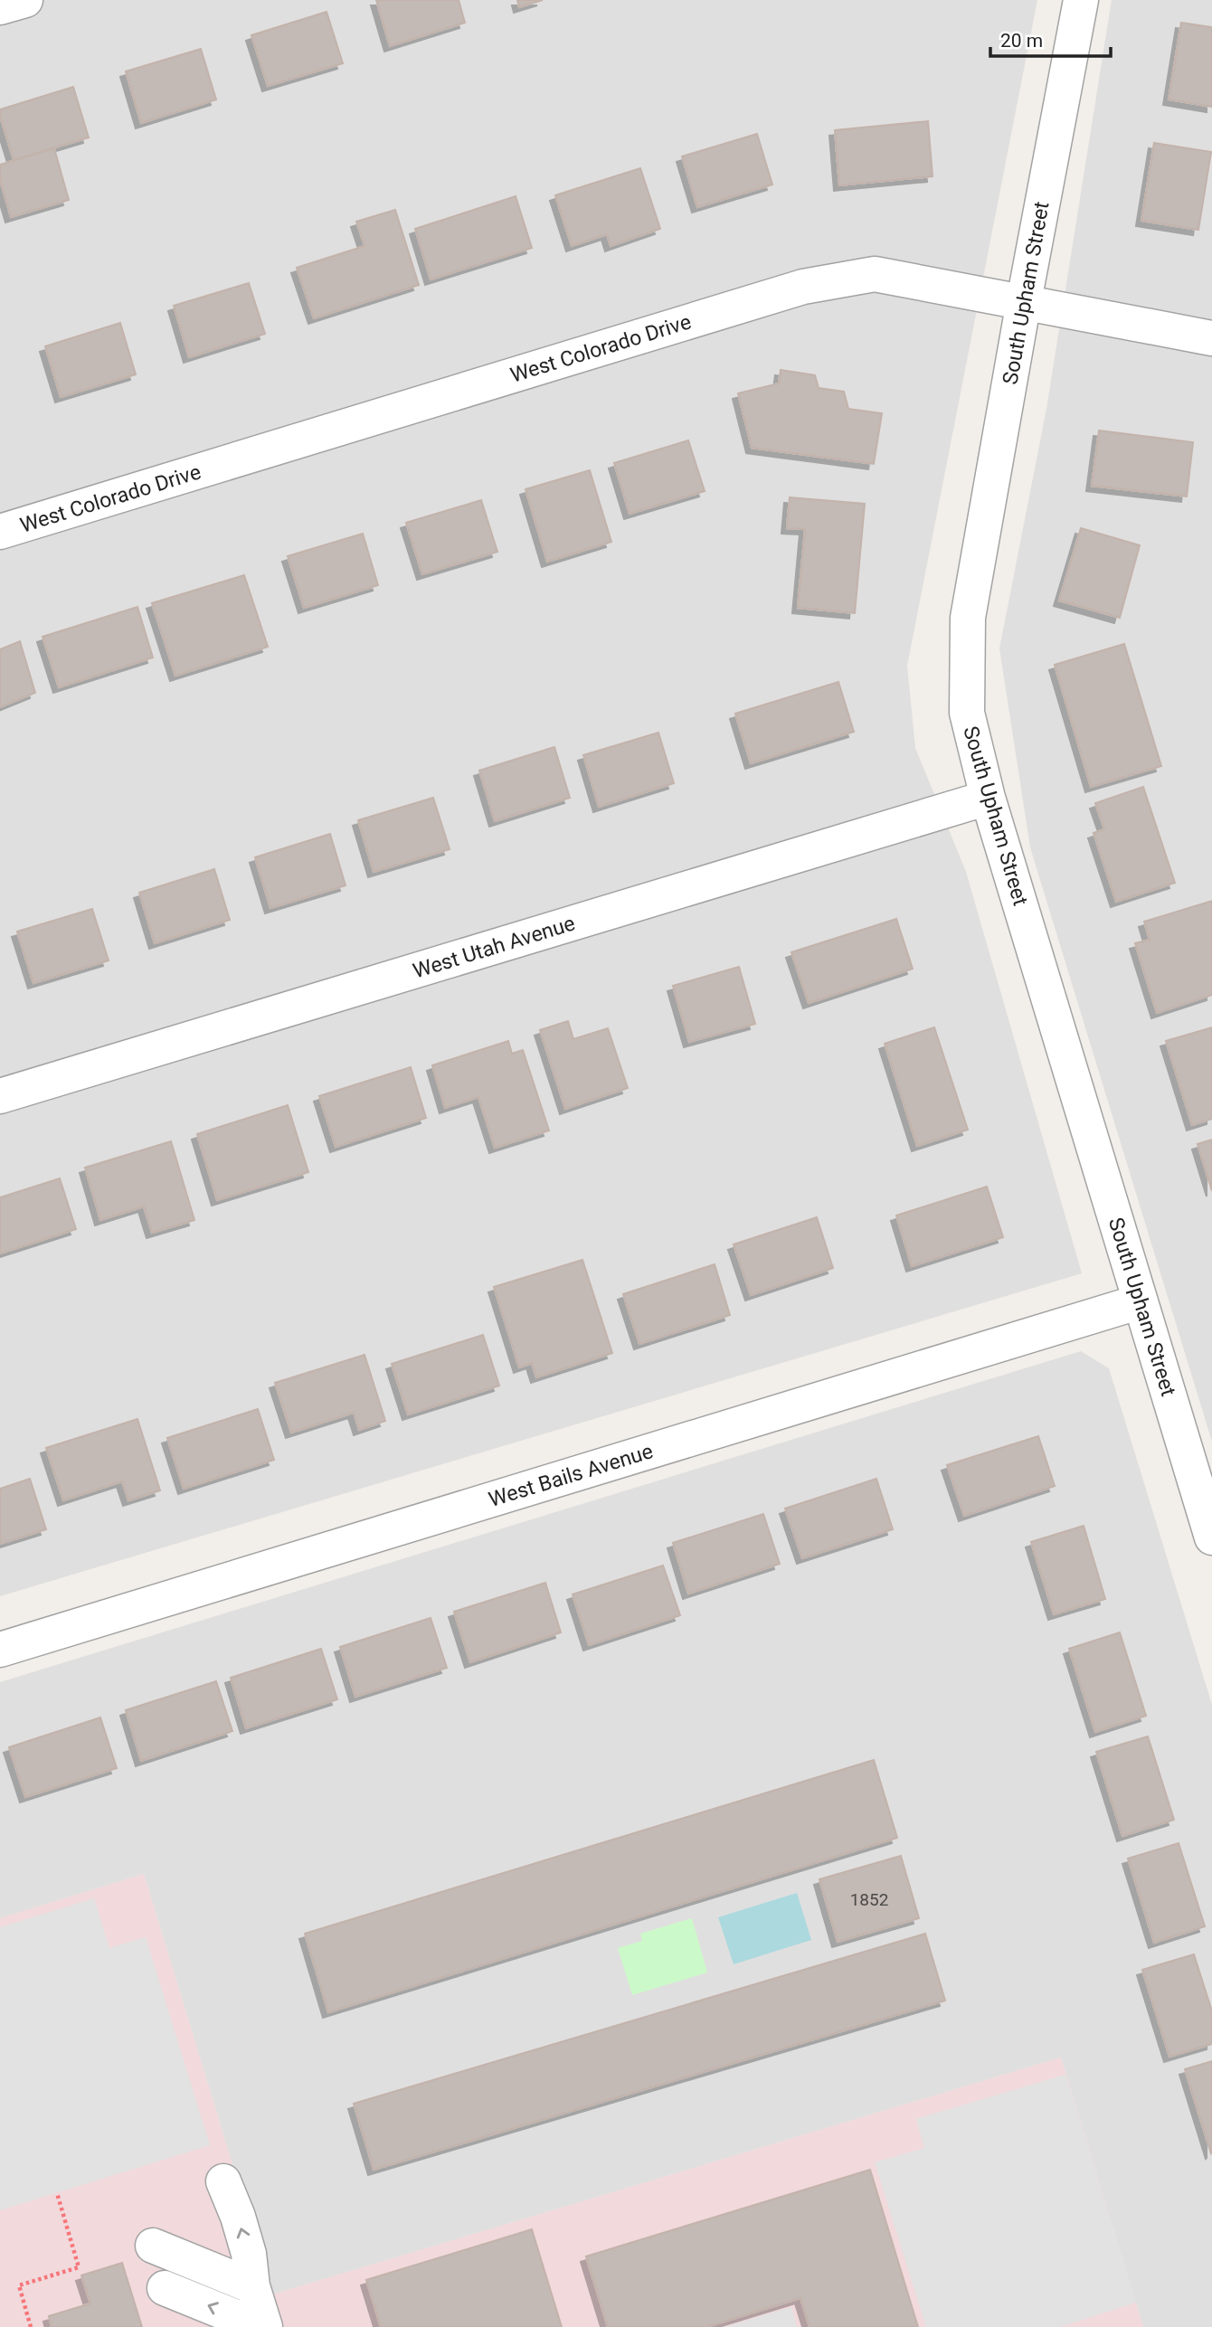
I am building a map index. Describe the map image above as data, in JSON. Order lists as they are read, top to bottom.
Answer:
{
  "streets": {
    "street": [
      "South Upham Street",
      "West Colorado Drive",
      "West Utah Avenue",
      "West Bails Avenue"
    ]
  },
  "crossings": [
    ["South Upham Street", "West Colorado Drive"],
    ["South Upham Street", "West Utah Avenue"],
    ["South Upham Street", "West Bails Avenue"]
  ],
  "house_numbers": ["1852"],
  "scale_bar": "20 m"
}
